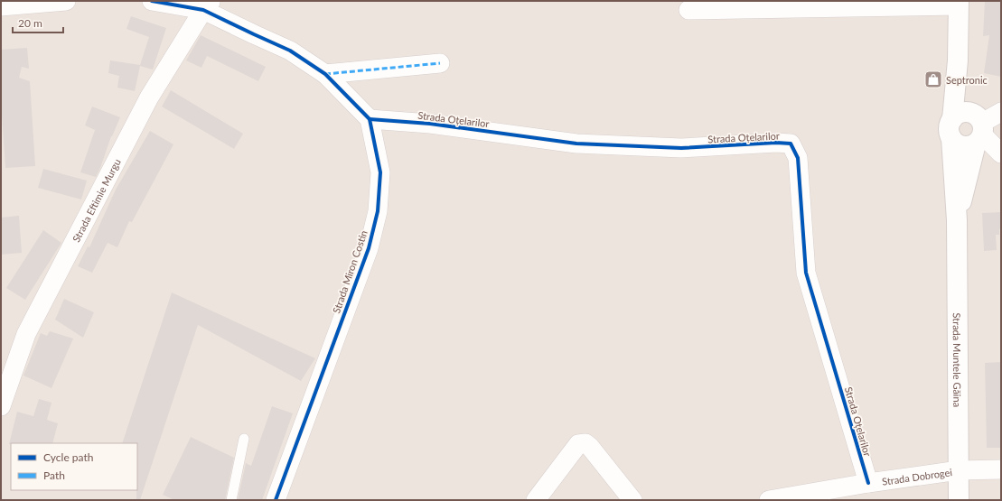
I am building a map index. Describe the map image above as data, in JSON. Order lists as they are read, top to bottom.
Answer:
{
  "streets": {
    "street": [
      "Strada Oțelarilor",
      "Strada Eftimie Murgu",
      "Strada Miron Costin",
      "Strada Muntele Găina",
      "Strada Dobrogei"
    ]
  },
  "crossings": [
    ["Strada Oțelarilor", "Strada Miron Costin"],
    ["Strada Oțelarilor", "Strada Dobrogei"],
    ["Strada Muntele Găina", "Strada Dobrogei"]
  ],
  "places": {
    "shop": ["Septronic"]
  },
  "legend": ["Cycle path", "Path"],
  "scale_bar": "20 m"
}
